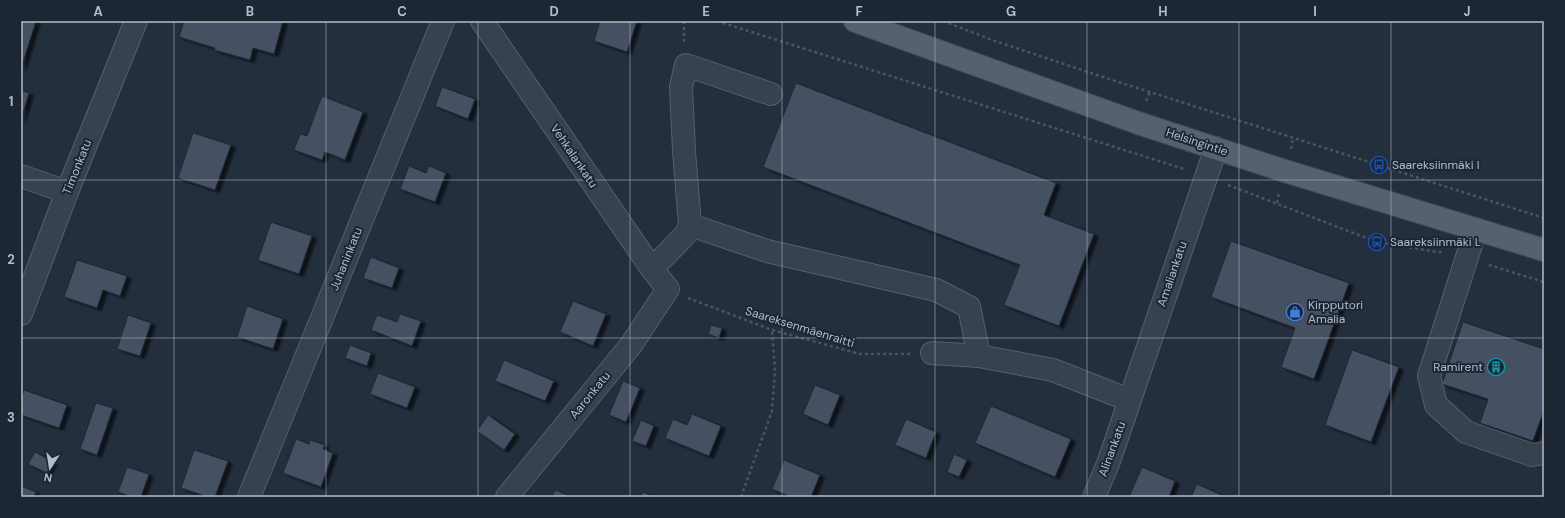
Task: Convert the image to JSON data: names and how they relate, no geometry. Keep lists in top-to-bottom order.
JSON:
{
  "streets": {
    "main road": ["Helsingintie"],
    "street": [
      "Vehkalankatu",
      "Timonkatu",
      "Juhaninkatu",
      "Amaliankatu",
      "Aaronkatu",
      "Alinankatu"
    ],
    "path": ["Saareksenmäenraitti"]
  },
  "crossings": [
    ["Helsingintie", "Amaliankatu"],
    ["Vehkalankatu", "Saareksenmäenraitti"],
    ["Vehkalankatu", "Aaronkatu"],
    ["Amaliankatu", "Alinankatu"],
    ["Saareksenmäenraitti", "Aaronkatu"]
  ],
  "places": {
    "bus stop": ["Saareksiinmäki I", "Saareksiinmäki L"],
    "shop": ["Kirpputori Amalia"],
    "building": ["Ramirent"]
  },
  "north": "bottom",
  "grid": {
    "columns": [
      "A",
      "B",
      "C",
      "D",
      "E",
      "F",
      "G",
      "H",
      "I",
      "J"
    ],
    "rows": ["1", "2", "3"]
  }
}
